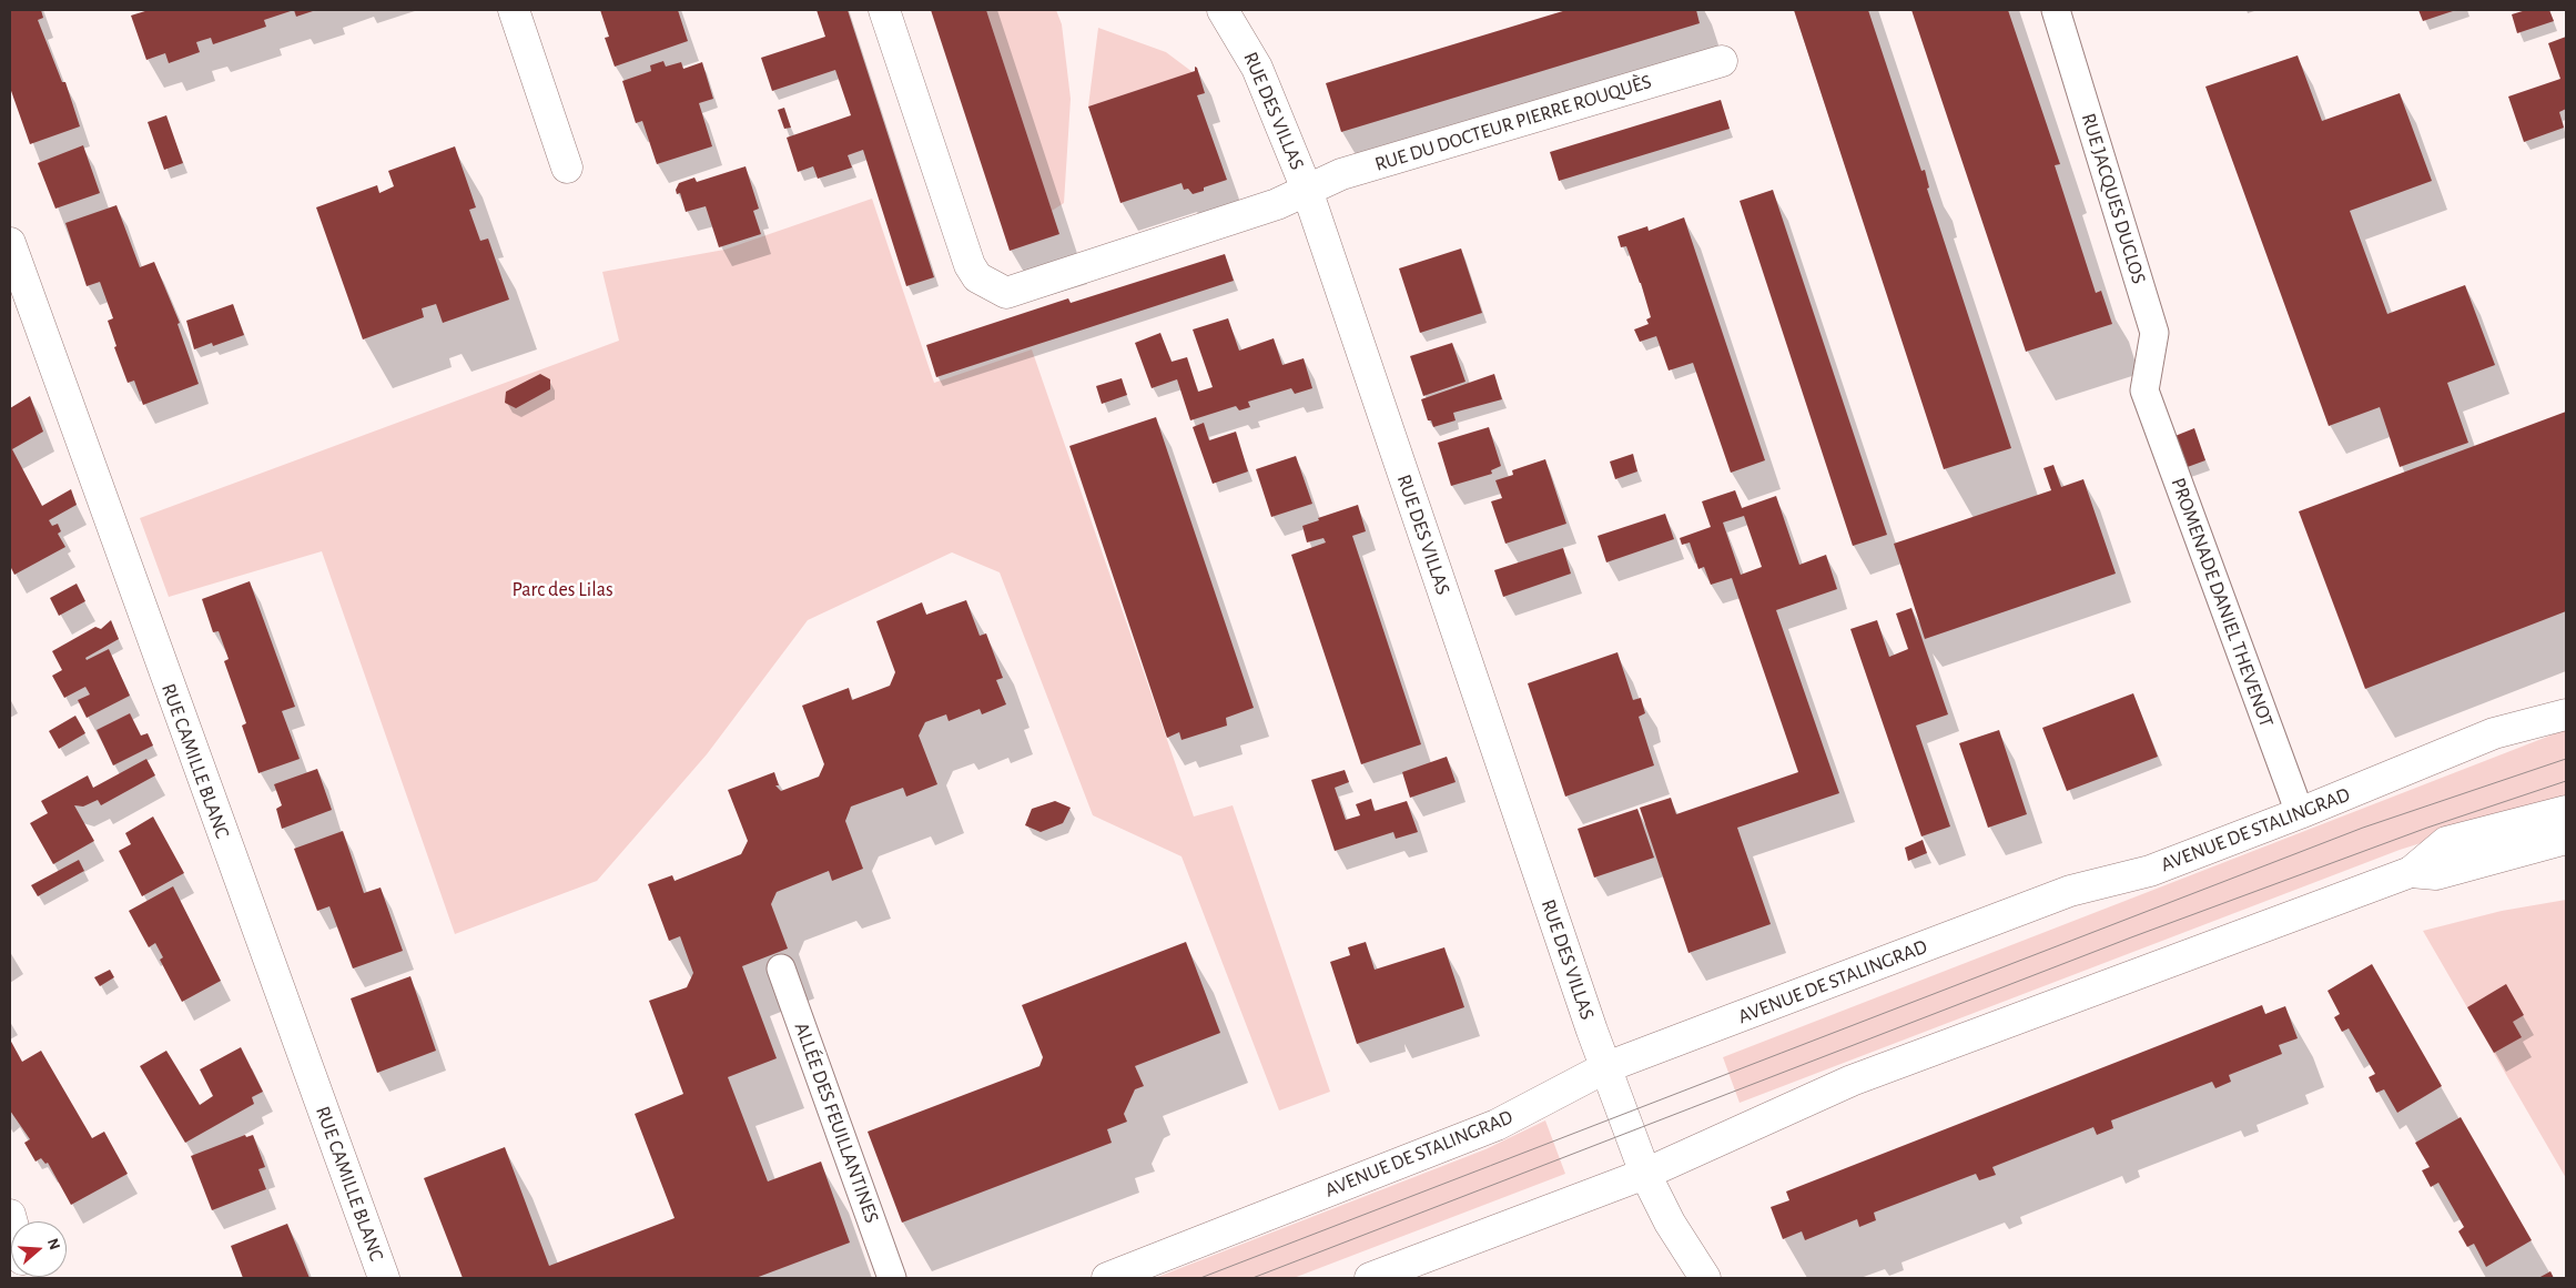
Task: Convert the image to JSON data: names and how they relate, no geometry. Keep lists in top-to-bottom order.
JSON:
{
  "streets": {
    "street": [
      "RUE DES VILLAS",
      "RUE DU DOCTEUR PIERRE ROUQUÈS",
      "RUE JACQUES DUCLOS",
      "PROMENADE DANIEL THEVENOT",
      "RUE CAMILLE BLANC",
      "AVENUE DE STALINGRAD",
      "ALLÉE DES FEUILLANTINES"
    ]
  },
  "crossings": [
    ["RUE DES VILLAS", "RUE DU DOCTEUR PIERRE ROUQUÈS"],
    ["RUE DES VILLAS", "AVENUE DE STALINGRAD"],
    ["RUE JACQUES DUCLOS", "PROMENADE DANIEL THEVENOT"],
    ["PROMENADE DANIEL THEVENOT", "AVENUE DE STALINGRAD"]
  ],
  "parks": ["Parc des Lilas"],
  "north": "right"
}
